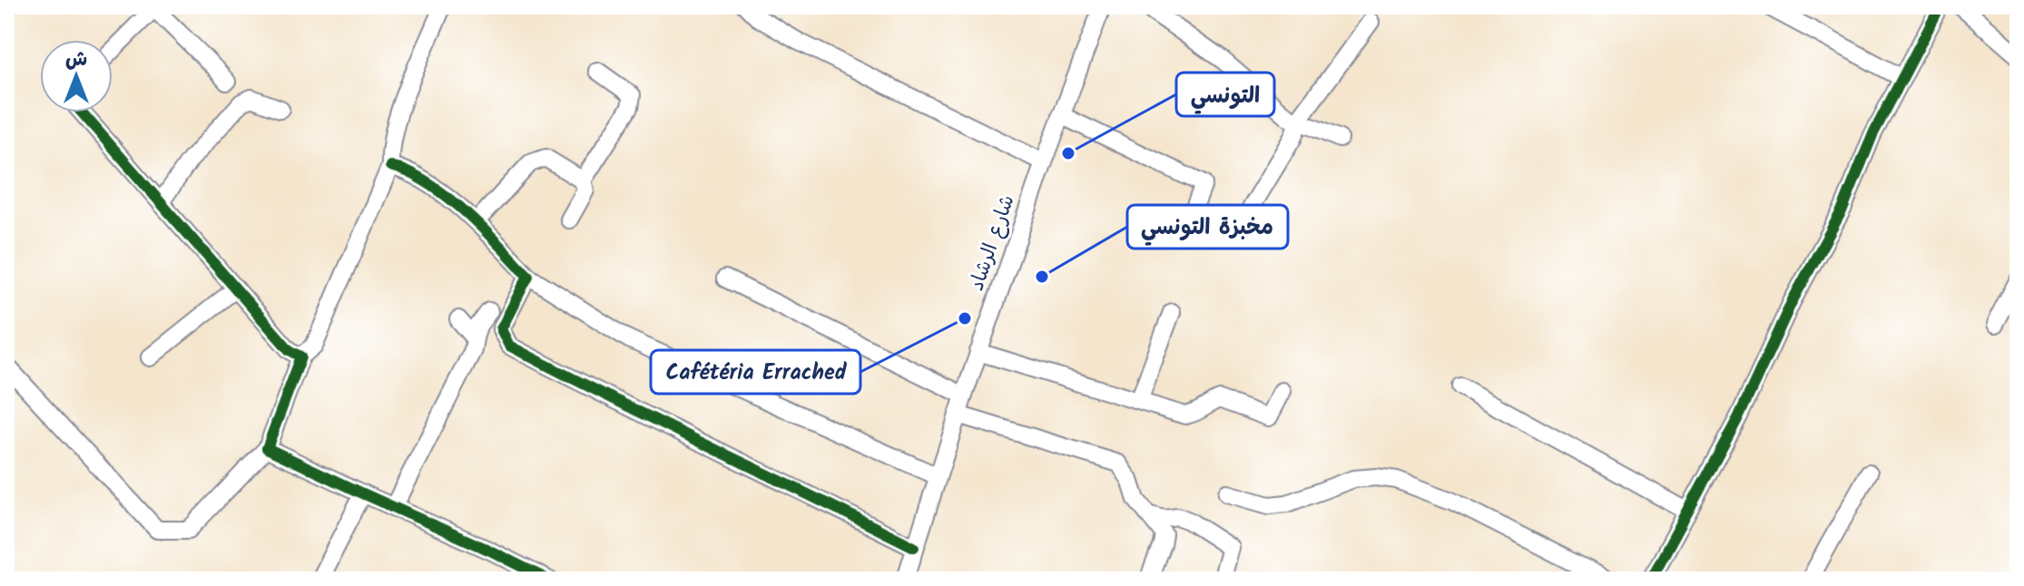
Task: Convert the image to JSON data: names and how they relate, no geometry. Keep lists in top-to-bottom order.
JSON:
{
  "streets": {
    "street": ["شارع الرشاد"]
  },
  "places": ["التونسي", "مخبزة التونسي", "Cafétéria Errached"],
  "north": "top"
}
